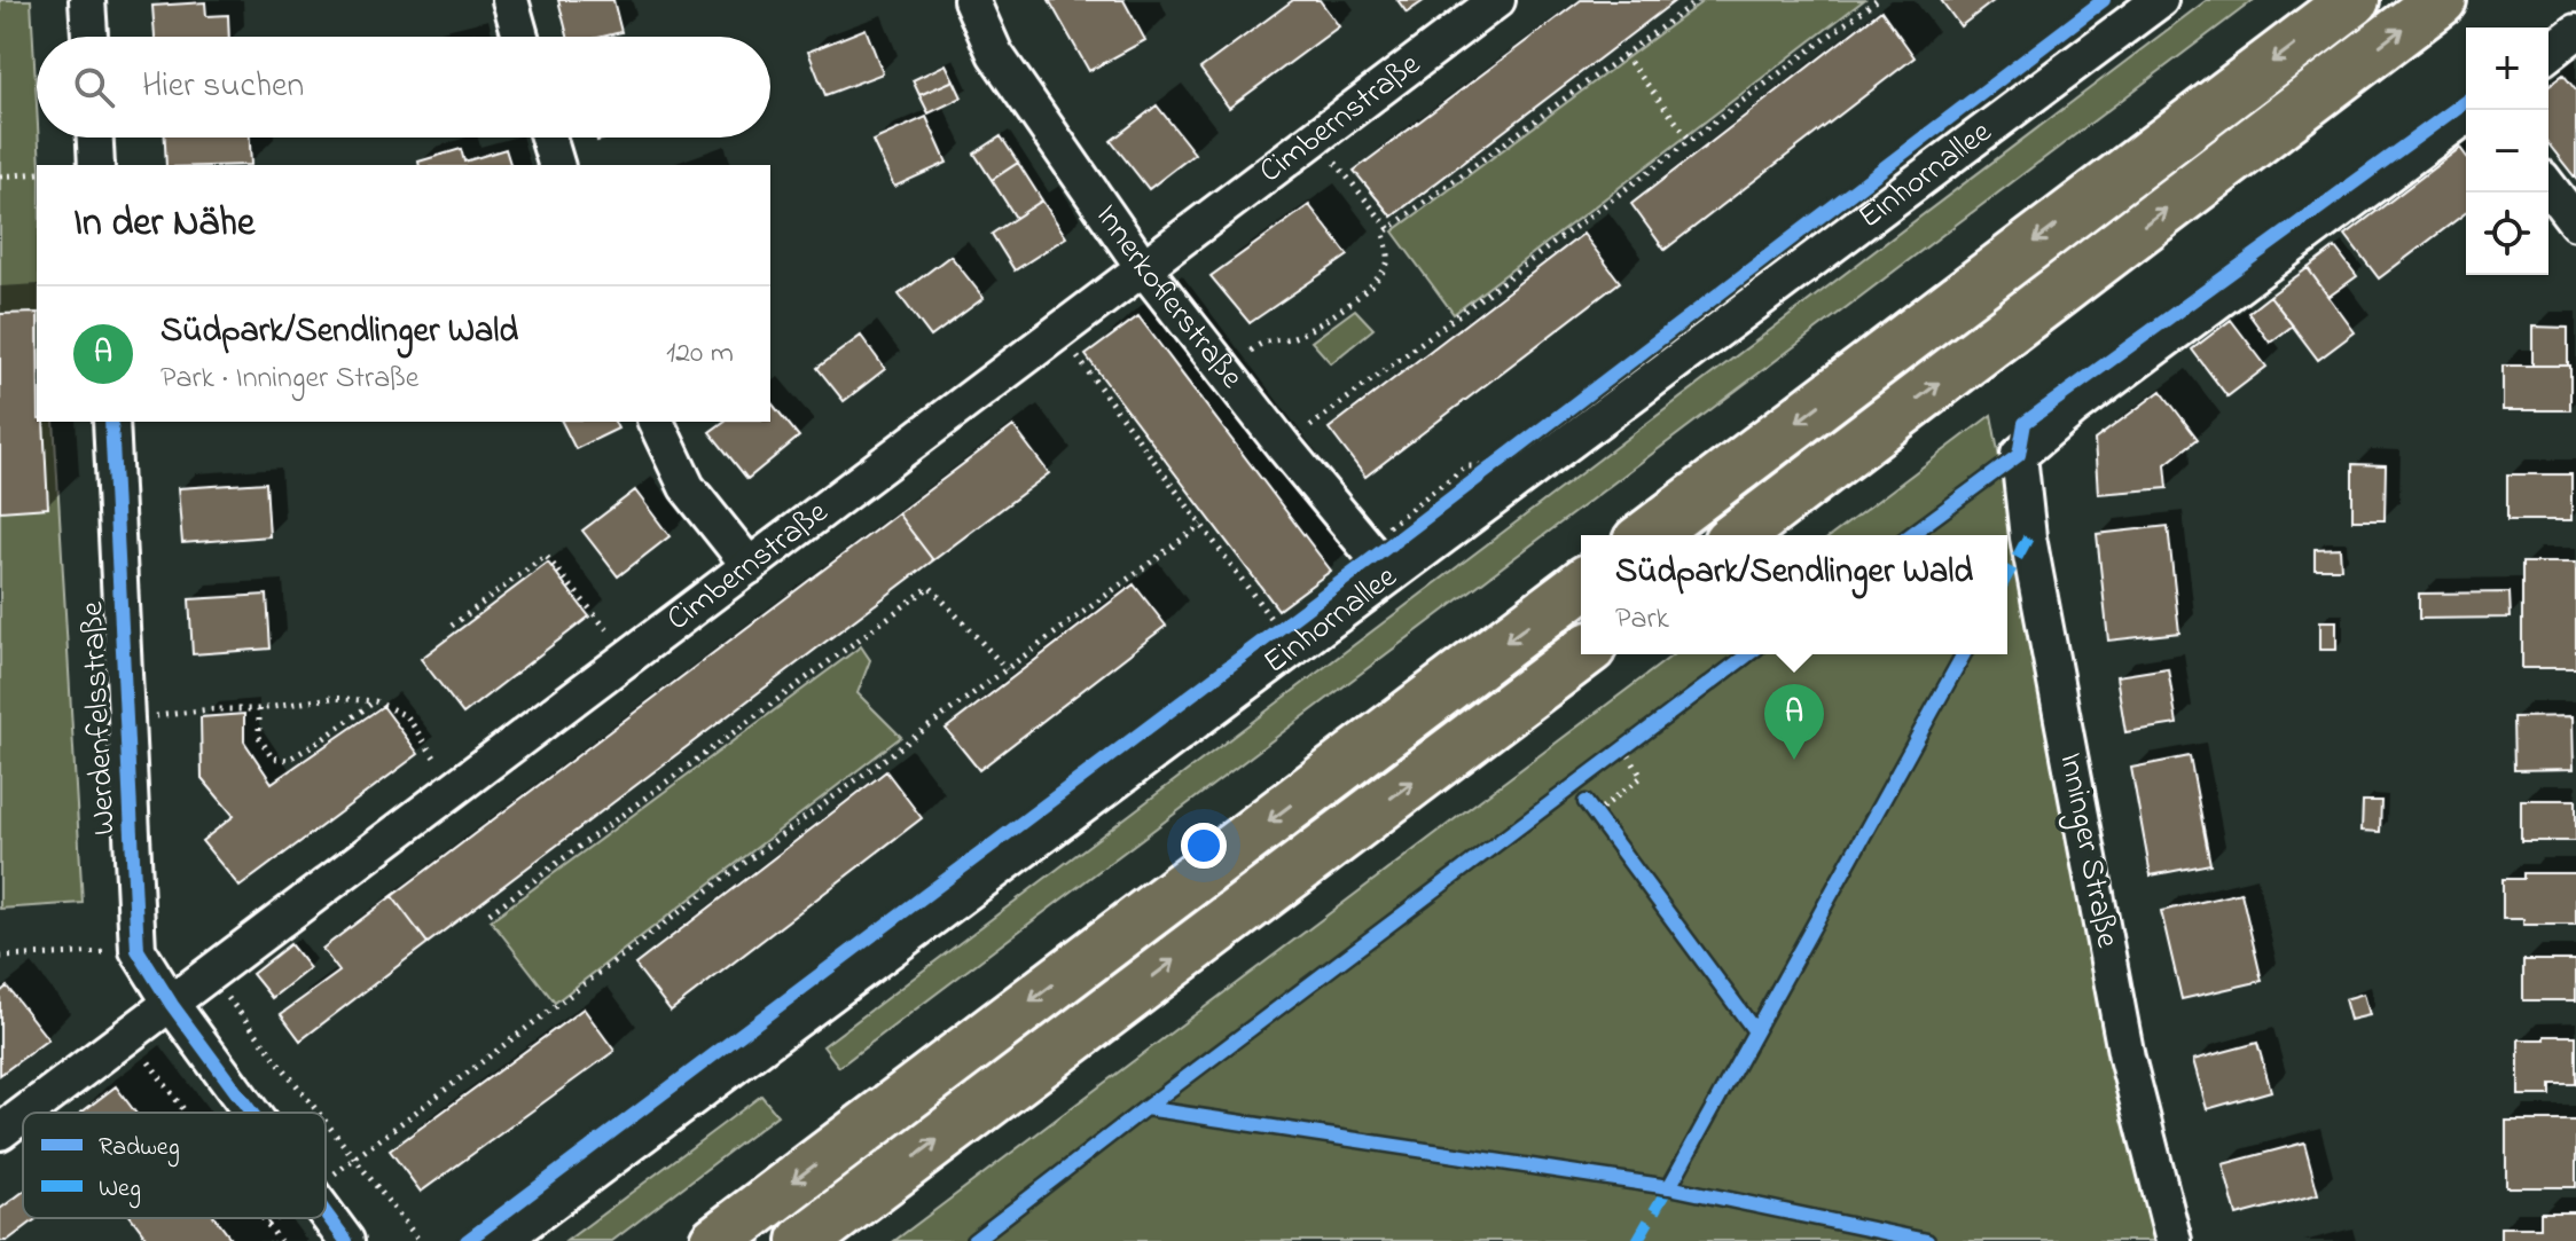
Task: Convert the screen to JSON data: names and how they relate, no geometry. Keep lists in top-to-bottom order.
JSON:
{
  "streets": {
    "street": [
      "Cimbernstraße",
      "Einhornallee",
      "Innerkoflerstraße",
      "Werdenfelsstraße",
      "Inninger Straße"
    ]
  },
  "crossings": [
    ["Cimbernstraße", "Innerkoflerstraße"],
    ["Cimbernstraße", "Werdenfelsstraße"],
    ["Einhornallee", "Innerkoflerstraße"]
  ],
  "legend": ["Radweg", "Weg"],
  "page": {
    "map_buttons": ["+", "−"],
    "search": "Hier suchen",
    "heading": "In der Nähe",
    "list": [
      {
        "mark": "A",
        "name": "Südpark/Sendlinger Wald",
        "note": "Park · Inninger Straße",
        "value": "120 m"
      }
    ],
    "popup": ["Südpark/Sendlinger Wald", "Park"],
    "pins": "A"
  }
}
